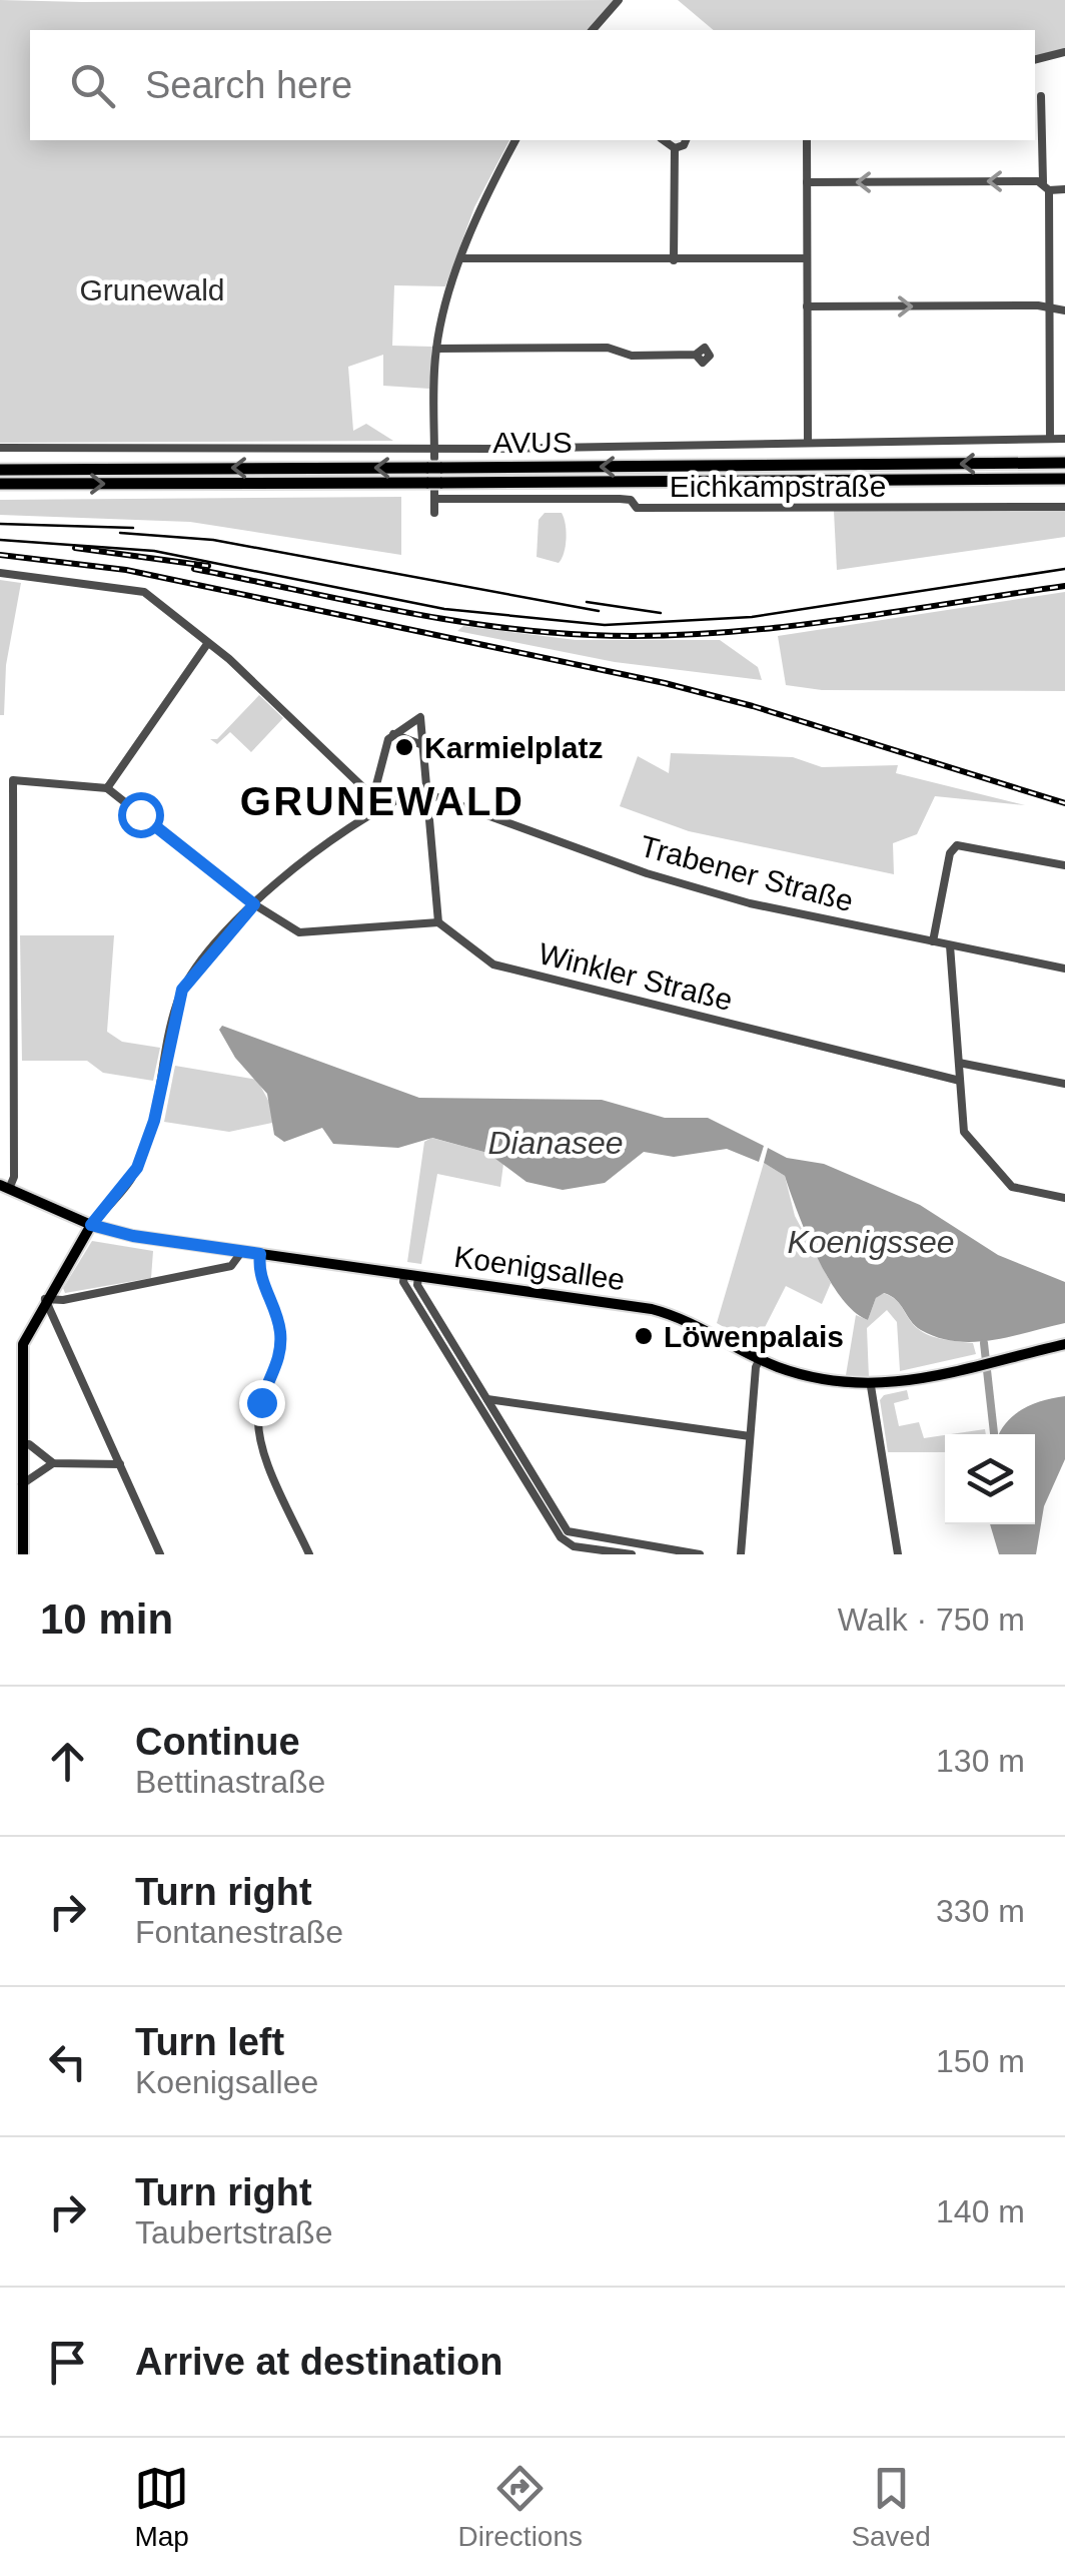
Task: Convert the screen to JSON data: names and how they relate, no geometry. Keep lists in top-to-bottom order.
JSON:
{
  "streets": {
    "highway": ["AVUS"],
    "main road": ["Koenigsallee"],
    "street": ["Eichkampstraße", "Trabener Straße", "Winkler Straße"]
  },
  "crossings": [
    ["AVUS", "Eichkampstraße"]
  ],
  "districts": ["GRUNEWALD"],
  "water": ["Dianasee", "Koenigssee"],
  "parks": ["Grunewald"],
  "places": ["Karmielplatz", "Löwenpalais"],
  "page": {
    "search": "Search here",
    "heading": ["10 min", "Walk · 750 m"],
    "list": [
      ["Continue", "Bettinastraße", "130 m"],
      ["Turn right", "Fontanestraße", "330 m"],
      ["Turn left", "Koenigsallee", "150 m"],
      ["Turn right", "Taubertstraße", "140 m"],
      "Arrive at destination"
    ],
    "nav": ["Map", "Directions", "Saved"]
  }
}
